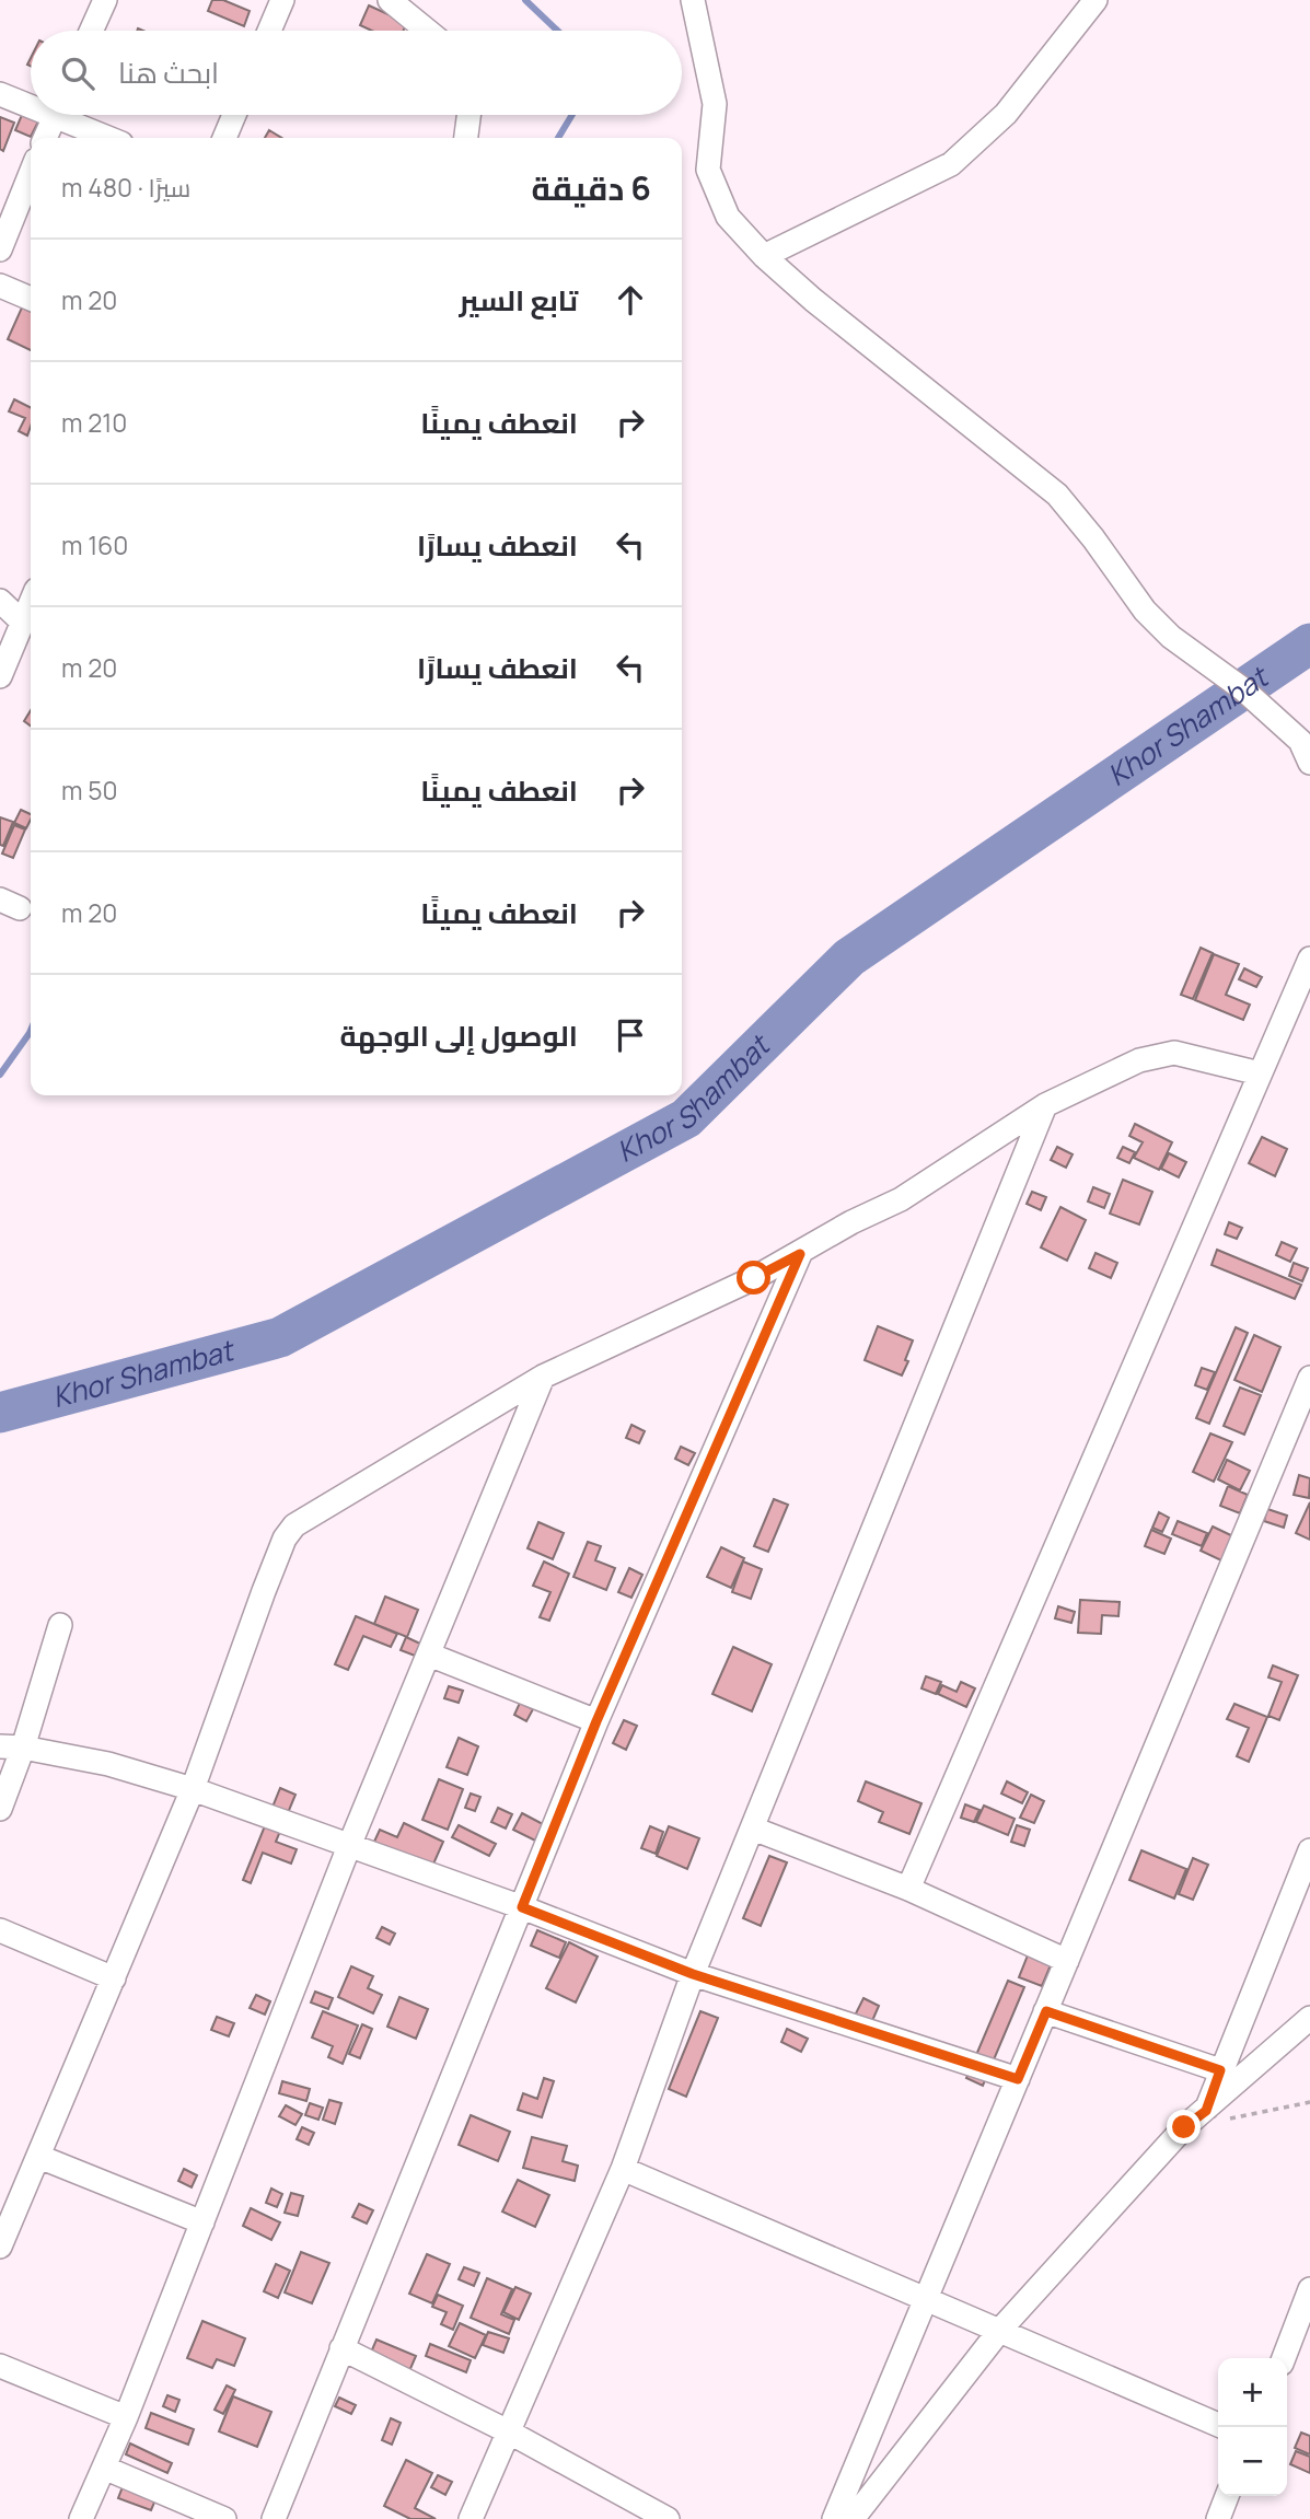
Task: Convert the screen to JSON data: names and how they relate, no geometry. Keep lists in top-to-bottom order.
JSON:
{
  "water": ["Khor Shambat"],
  "page": {
    "search": "ابحث هنا",
    "heading": ["6 دقيقة", "سيرًا · 480 m"],
    "list": [
      ["تابع السير", "20 m"],
      ["انعطف يمينًا", "210 m"],
      ["انعطف يسارًا", "160 m"],
      ["انعطف يسارًا", "20 m"],
      ["انعطف يمينًا", "50 m"],
      ["انعطف يمينًا", "20 m"],
      "الوصول إلى الوجهة"
    ],
    "map_buttons": ["+", "−"]
  }
}
